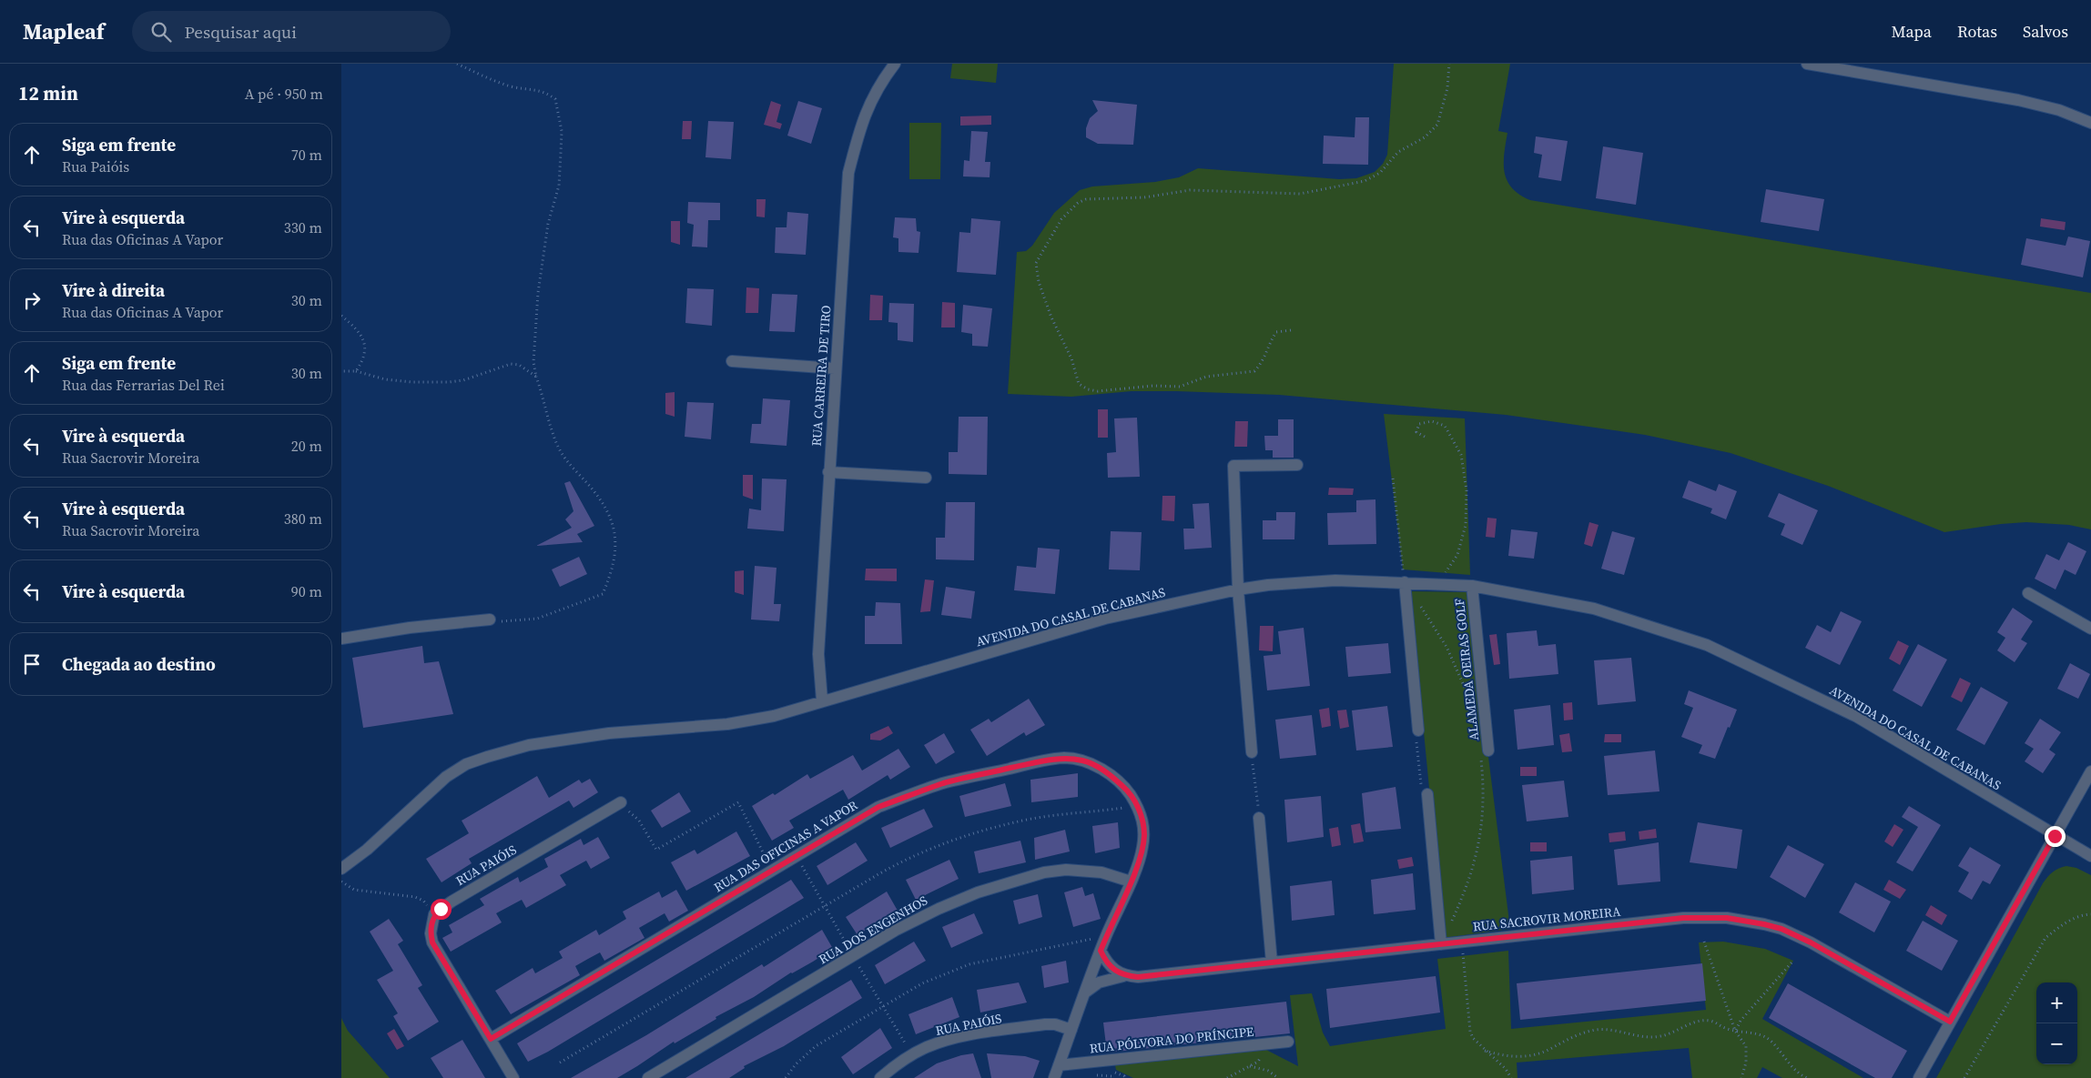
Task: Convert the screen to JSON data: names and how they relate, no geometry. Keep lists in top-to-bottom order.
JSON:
{
  "streets": {
    "street": [
      "RUA CARREIRA DE TIRO",
      "AVENIDA DO CASAL DE CABANAS",
      "ALAMEDA OEIRAS GOLF",
      "RUA DAS OFICINAS A VAPOR",
      "RUA PAIÓIS",
      "RUA SACROVIR MOREIRA",
      "RUA DOS ENGENHOS",
      "RUA PÓLVORA DO PRÍNCIPE"
    ]
  },
  "crossings": [
    ["RUA CARREIRA DE TIRO", "AVENIDA DO CASAL DE CABANAS"],
    ["AVENIDA DO CASAL DE CABANAS", "ALAMEDA OEIRAS GOLF"],
    ["ALAMEDA OEIRAS GOLF", "RUA SACROVIR MOREIRA"],
    ["RUA DAS OFICINAS A VAPOR", "RUA PAIÓIS"],
    ["RUA DAS OFICINAS A VAPOR", "RUA SACROVIR MOREIRA"],
    ["RUA DAS OFICINAS A VAPOR", "RUA DOS ENGENHOS"],
    ["RUA DAS OFICINAS A VAPOR", "RUA PÓLVORA DO PRÍNCIPE"]
  ],
  "page": {
    "header": "Mapleaf",
    "search": "Pesquisar aqui",
    "nav": ["Mapa", "Rotas", "Salvos"],
    "heading": ["12 min", "A pé · 950 m"],
    "list": [
      ["Siga em frente", "Rua Paióis", "70 m"],
      ["Vire à esquerda", "Rua das Oficinas A Vapor", "330 m"],
      ["Vire à direita", "Rua das Oficinas A Vapor", "30 m"],
      ["Siga em frente", "Rua das Ferrarias Del Rei", "30 m"],
      ["Vire à esquerda", "Rua Sacrovir Moreira", "20 m"],
      ["Vire à esquerda", "Rua Sacrovir Moreira", "380 m"],
      ["Vire à esquerda", "90 m"],
      "Chegada ao destino"
    ],
    "map_buttons": ["+", "−"]
  }
}
